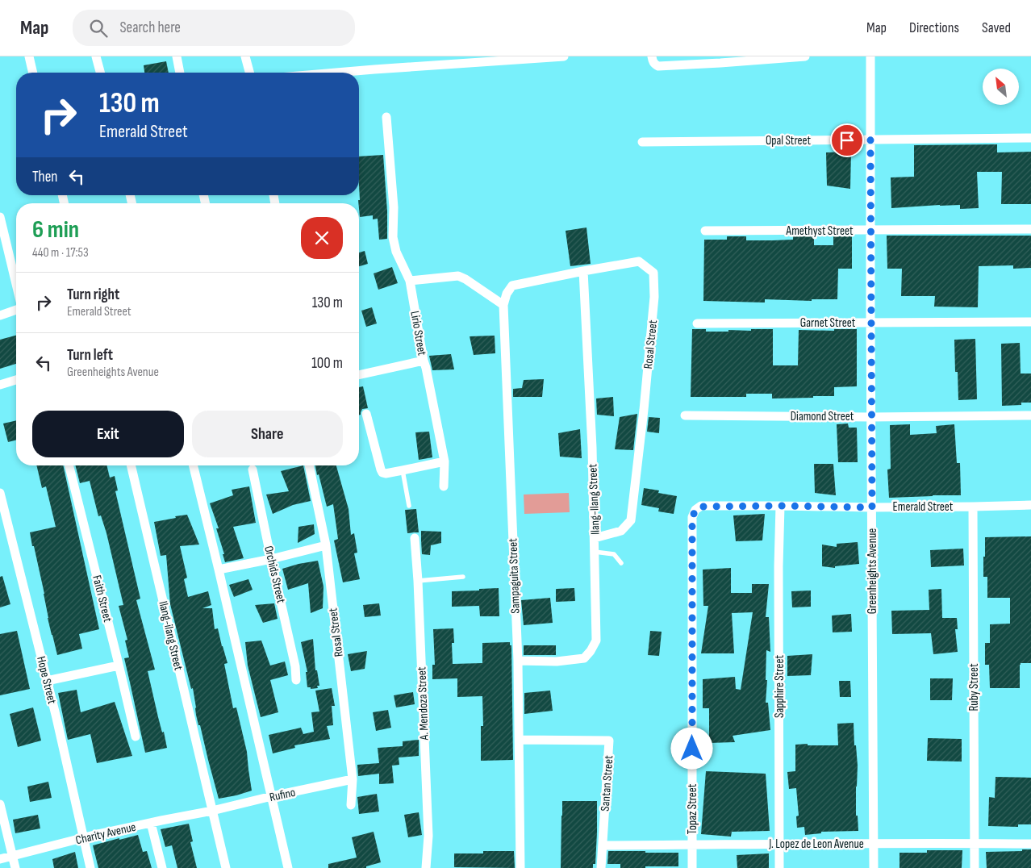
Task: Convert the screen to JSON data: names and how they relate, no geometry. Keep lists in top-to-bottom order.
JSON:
{
  "streets": {
    "street": [
      "Opal Street",
      "Amethyst Street",
      "Garnet Street",
      "Lirio Street",
      "Rosal Street",
      "Diamond Street",
      "Ilang-Ilang Street",
      "Emerald Street",
      "Greenheights Avenue",
      "Orchids Street",
      "Sampaguita Street",
      "Faith Street",
      "Ilang-ilang Street",
      "Hope Street",
      "Sapphire Street",
      "Ruby Street",
      "A. Mendoza Street",
      "Santan Street",
      "Rufino",
      "Topaz Street",
      "Charity Avenue",
      "J. Lopez de Leon Avenue"
    ]
  },
  "crossings": [
    ["Opal Street", "Greenheights Avenue"],
    ["Amethyst Street", "Greenheights Avenue"],
    ["Garnet Street", "Greenheights Avenue"],
    ["Rosal Street", "Ilang-Ilang Street"],
    ["Rosal Street", "Sampaguita Street"],
    ["Rosal Street", "Rufino"],
    ["Diamond Street", "Greenheights Avenue"],
    ["Ilang-Ilang Street", "Sampaguita Street"],
    ["Emerald Street", "Greenheights Avenue"],
    ["Emerald Street", "Sapphire Street"],
    ["Emerald Street", "Ruby Street"],
    ["Emerald Street", "Topaz Street"],
    ["Greenheights Avenue", "J. Lopez de Leon Avenue"],
    ["Sampaguita Street", "Santan Street"],
    ["Ilang-ilang Street", "Rufino"],
    ["Ilang-ilang Street", "Charity Avenue"],
    ["Hope Street", "Charity Avenue"],
    ["Sapphire Street", "J. Lopez de Leon Avenue"],
    ["Ruby Street", "J. Lopez de Leon Avenue"],
    ["Santan Street", "J. Lopez de Leon Avenue"],
    ["Rufino", "Charity Avenue"],
    ["Topaz Street", "J. Lopez de Leon Avenue"]
  ],
  "north": "top left",
  "page": {
    "header": "Map",
    "search": "Search here",
    "nav": ["Map", "Directions", "Saved"],
    "turn": ["130 m", "Emerald Street"],
    "then": "Then",
    "heading": ["6 min", "440 m · 17:53"],
    "list": [
      {
        "name": "Turn right",
        "note": "Emerald Street",
        "value": "130 m"
      },
      {
        "name": "Turn left",
        "note": "Greenheights Avenue",
        "value": "100 m"
      }
    ],
    "buttons": ["Exit", "Share"]
  }
}
